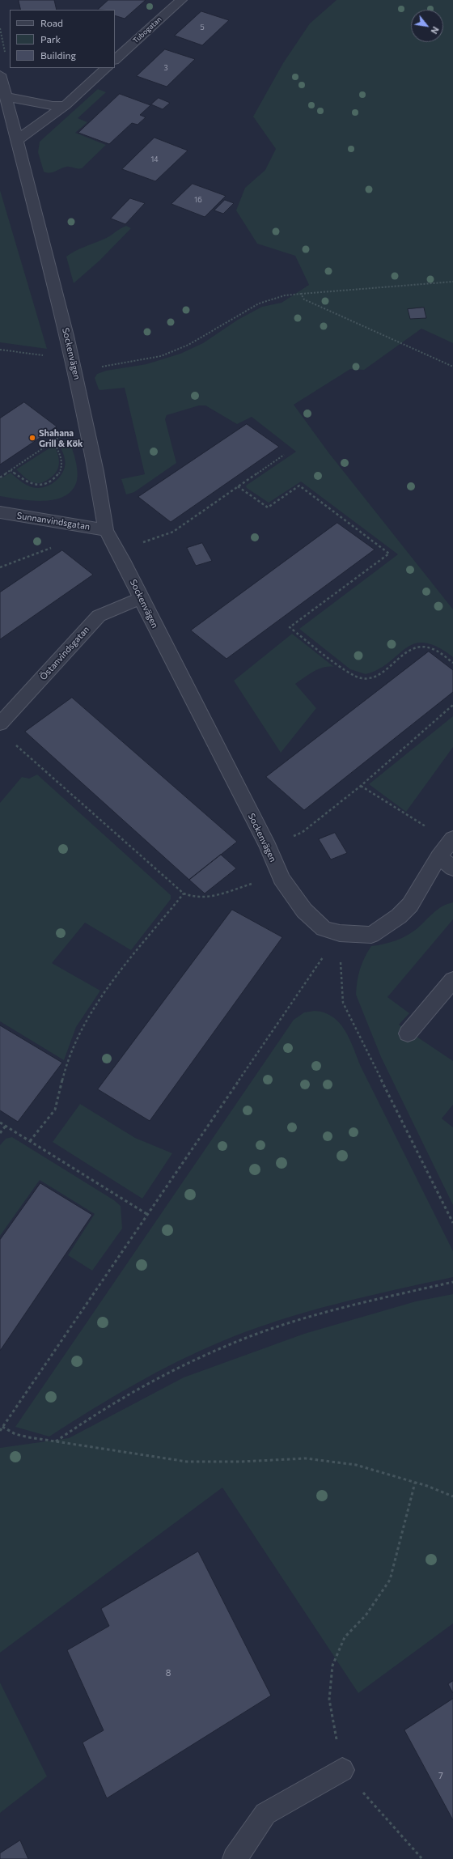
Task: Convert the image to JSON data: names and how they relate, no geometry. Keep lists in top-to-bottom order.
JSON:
{
  "streets": {
    "street": [
      "Tubogatan",
      "Sockenvägen",
      "Sunnanvindsgatan",
      "Östanvindsgatan"
    ]
  },
  "crossings": [
    ["Sockenvägen", "Sunnanvindsgatan"],
    ["Sockenvägen", "Östanvindsgatan"]
  ],
  "places": ["Shahana Grill & Kök"],
  "house_numbers": [
    "5",
    "3",
    "14",
    "16",
    "8",
    "7"
  ],
  "legend": ["Road", "Park", "Building"],
  "north": "bottom right"
}
